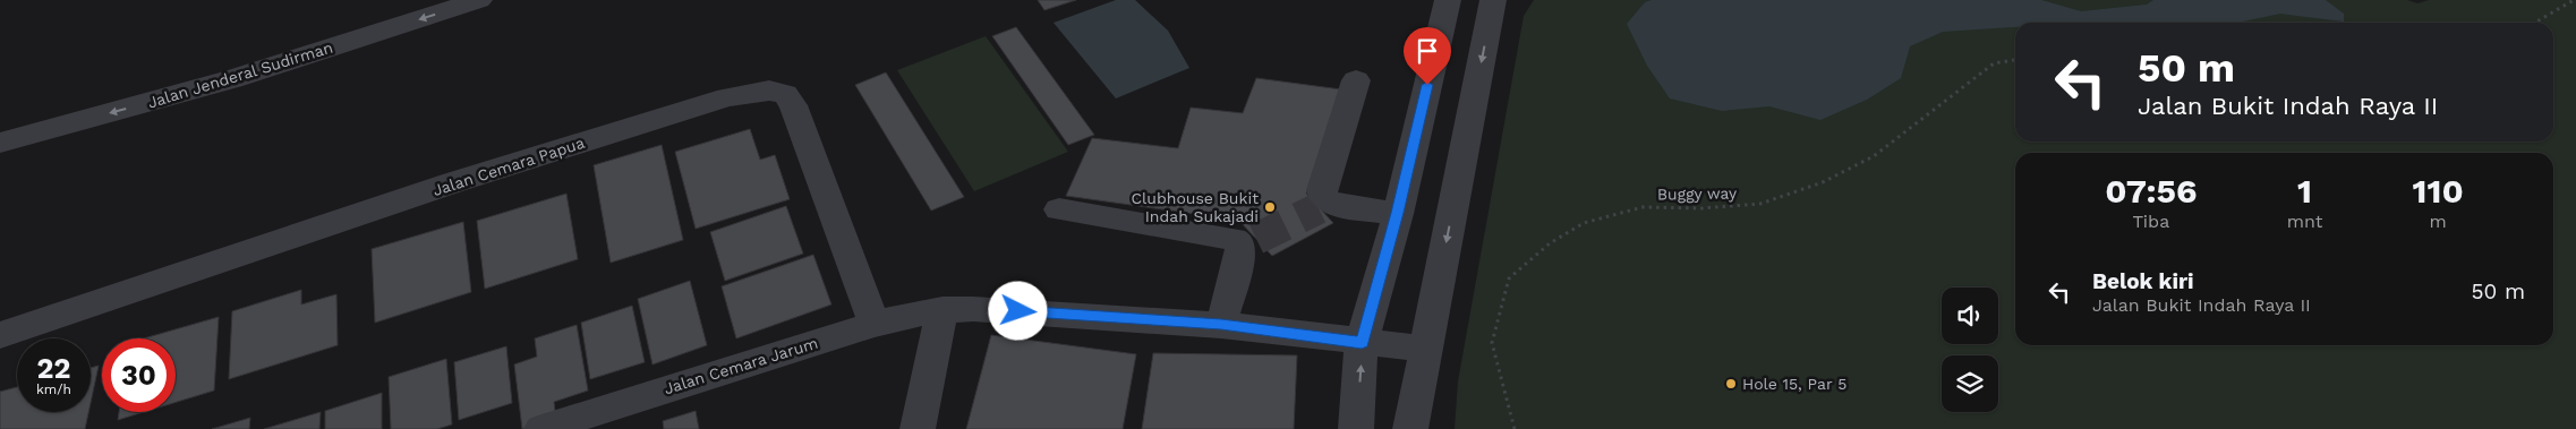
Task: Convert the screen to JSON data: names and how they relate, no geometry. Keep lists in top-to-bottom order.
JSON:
{
  "streets": {
    "street": ["Jalan Jenderal Sudirman", "Jalan Cemara Papua", "Jalan Cemara Jarum"],
    "path": ["Buggy way"]
  },
  "crossings": [
    ["Jalan Cemara Papua", "Jalan Cemara Jarum"]
  ],
  "one_way": ["Jalan Jenderal Sudirman"],
  "places": ["Clubhouse Bukit Indah Sukajadi", "Hole 15, Par 5"],
  "page": {
    "turn": ["50 m", "Jalan Bukit Indah Raya II"],
    "eta": [
      "07:56",
      "Tiba",
      "1",
      "mnt",
      "110",
      "m"
    ],
    "list": [
      {
        "name": "Belok kiri",
        "note": "Jalan Bukit Indah Raya II",
        "value": "50 m"
      }
    ],
    "speed": "22 km/h",
    "limit": "30"
  }
}
